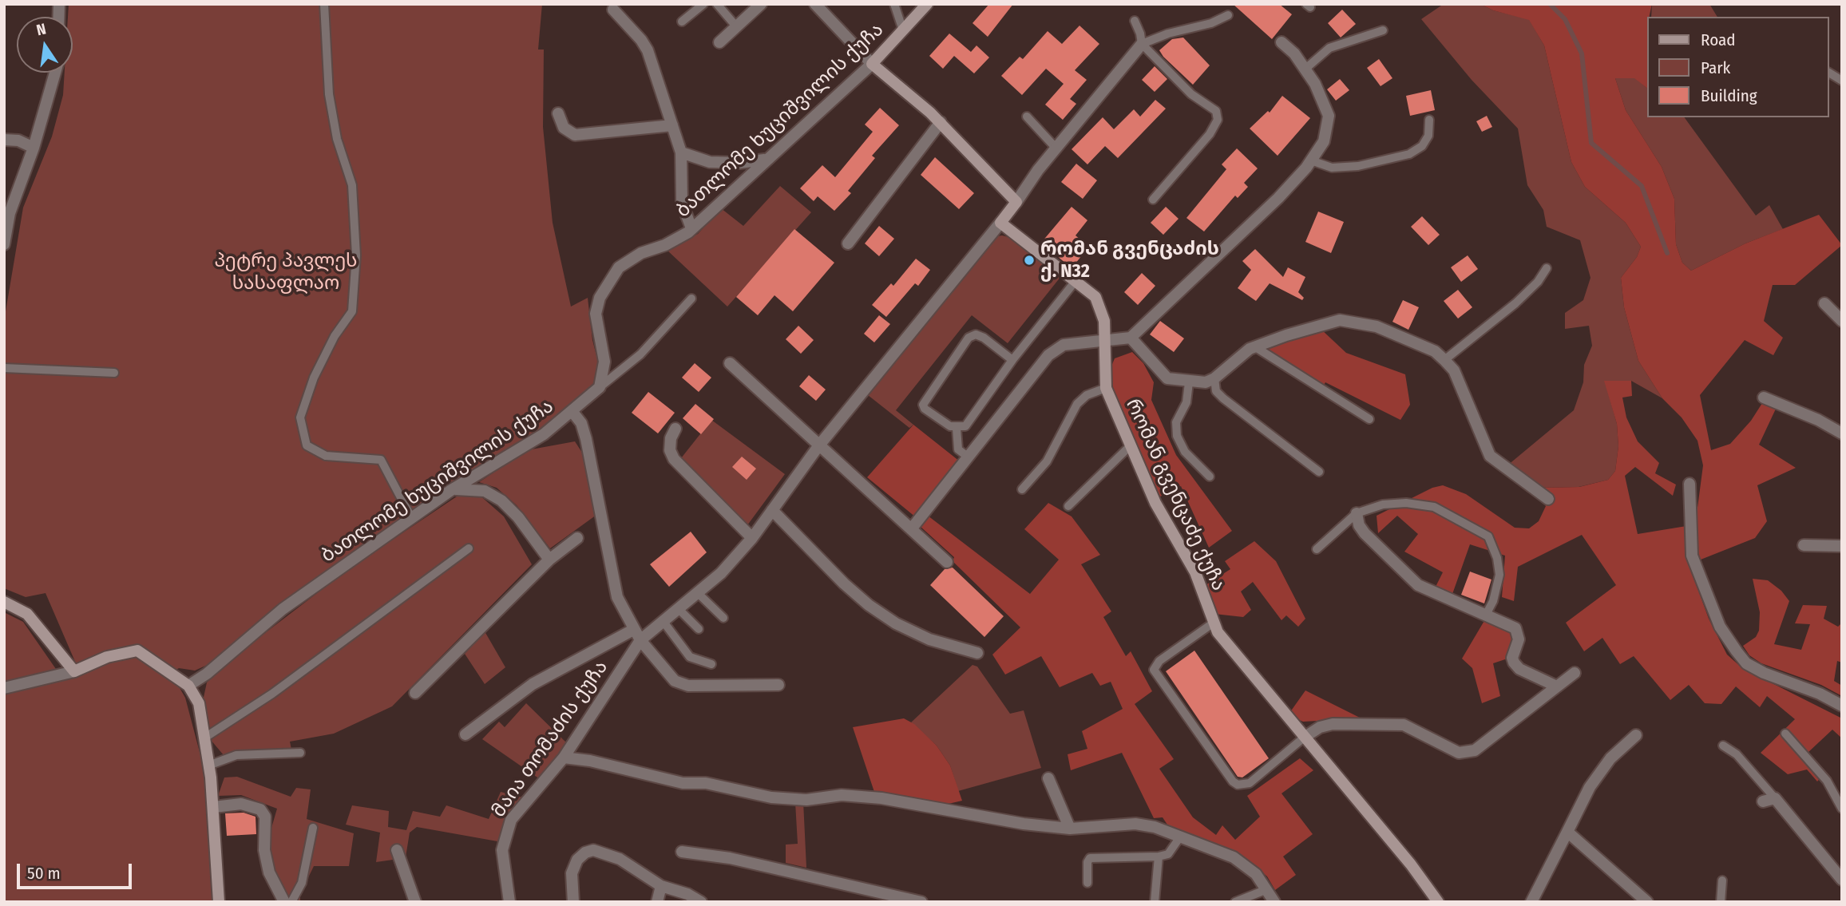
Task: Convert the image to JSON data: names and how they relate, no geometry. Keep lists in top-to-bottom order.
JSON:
{
  "streets": {
    "street": ["ბათლომე ხუციშვილის ქუჩა", "რომან გვენცაძე ქუჩა", "მაია თომაძის ქუჩა"]
  },
  "parks": ["პეტრე პავლეს სასაფლაო"],
  "places": ["რომან გვენცაძის ქ. N32"],
  "legend": ["Road", "Park", "Building"],
  "scale_bar": "50 m",
  "north": "top"
}
